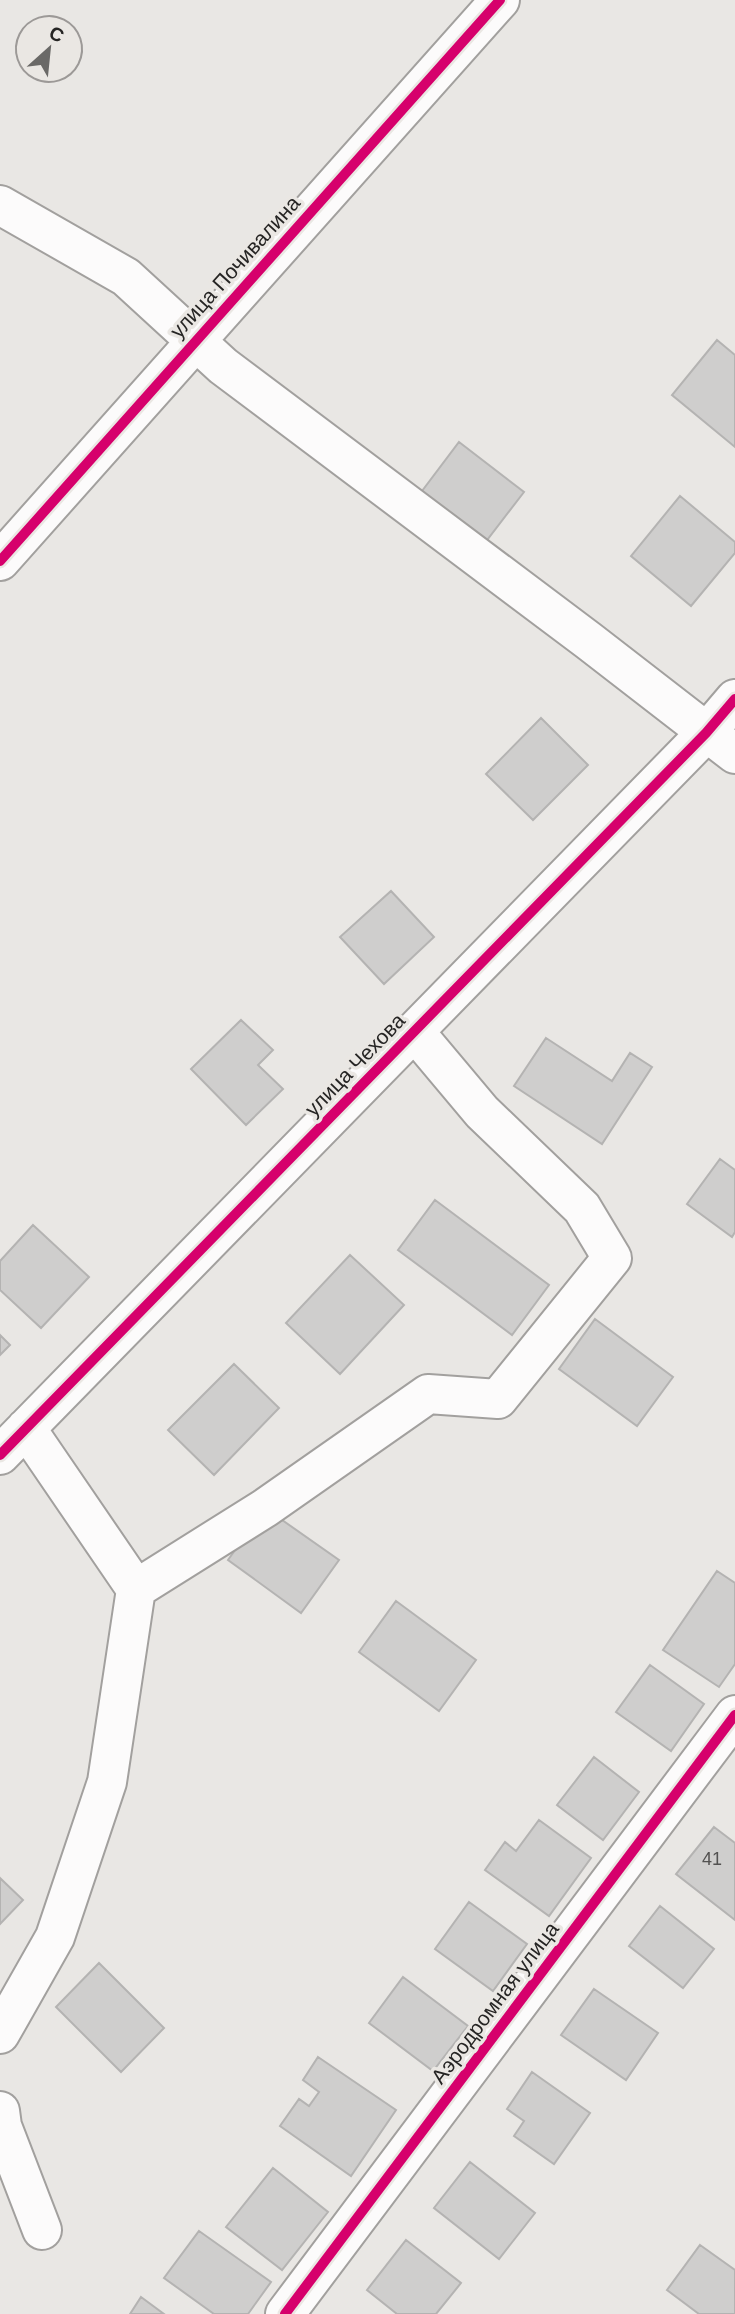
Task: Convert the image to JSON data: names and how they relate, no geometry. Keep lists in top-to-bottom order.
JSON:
{
  "streets": {
    "street": ["улица Почивалина", "улица Чехова", "Аэродромная улица"]
  },
  "house_numbers": ["41"],
  "north": "top right"
}
